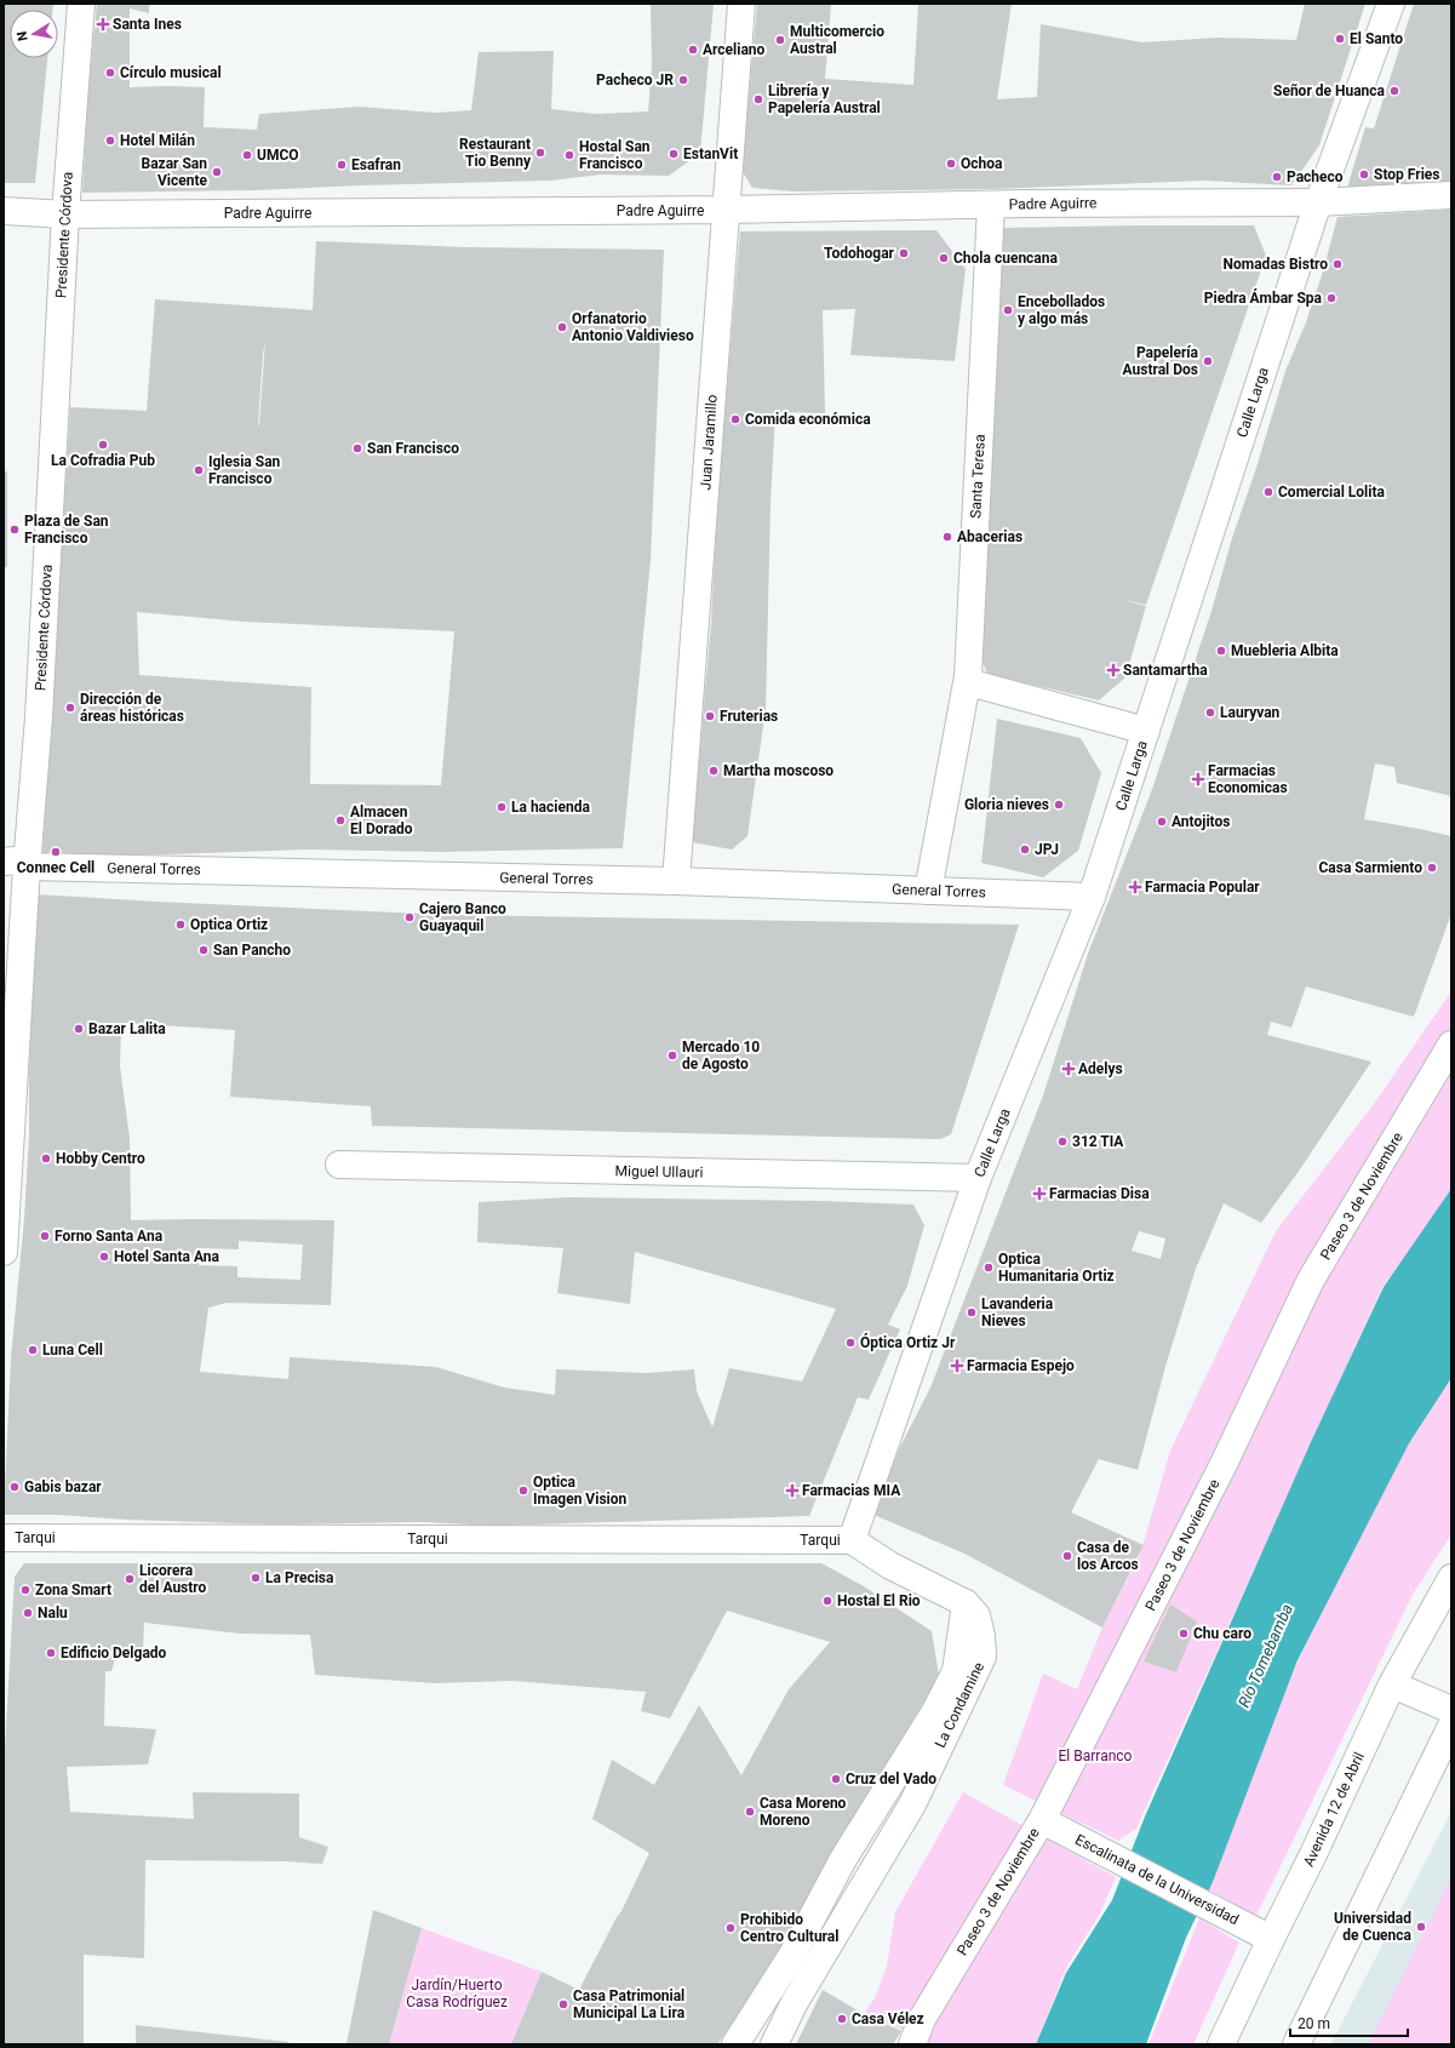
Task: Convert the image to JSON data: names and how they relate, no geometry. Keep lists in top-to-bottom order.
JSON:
{
  "streets": {
    "street": [
      "Padre Aguirre",
      "Presidente Córdova",
      "Calle Larga",
      "Juan Jaramillo",
      "Santa Teresa",
      "General Torres",
      "Miguel Ullauri",
      "Paseo 3 de Noviembre",
      "Tarqui",
      "La Condamine",
      "Avenida 12 de Abril",
      "Escalinata de la Universidad"
    ]
  },
  "crossings": [
    ["Padre Aguirre", "Presidente Córdova"],
    ["Padre Aguirre", "Calle Larga"],
    ["Padre Aguirre", "Juan Jaramillo"],
    ["Padre Aguirre", "Santa Teresa"],
    ["Presidente Córdova", "General Torres"],
    ["Calle Larga", "General Torres"],
    ["Calle Larga", "Miguel Ullauri"],
    ["Calle Larga", "Tarqui"],
    ["Juan Jaramillo", "General Torres"],
    ["Santa Teresa", "General Torres"],
    ["Paseo 3 de Noviembre", "Escalinata de la Universidad"],
    ["Avenida 12 de Abril", "Escalinata de la Universidad"]
  ],
  "water": ["Río Tomebamba"],
  "parks": ["El Barranco", "Jardín/Huerto Casa Rodríguez"],
  "places": {
    "health": [
      "Santa Ines",
      "Santamartha",
      "Farmacias Economicas",
      "Farmacia Popular",
      "Adelys",
      "Farmacias Disa",
      "Farmacia Espejo",
      "Farmacias MIA"
    ],
    "other": [
      "El Santo",
      "Multicomercio Austral",
      "Arceliano",
      "Círculo musical",
      "Pacheco JR",
      "Señor de Huanca",
      "Librería y Papelería Austral",
      "Hotel Milán",
      "Restaurant Tio Benny",
      "EstanVit",
      "UMCO",
      "Hostal San Francisco",
      "Ochoa",
      "Esafran",
      "Bazar San Vicente",
      "Stop Fries",
      "Pacheco",
      "Todohogar",
      "Chola cuencana",
      "Nomadas Bistro",
      "Piedra Ámbar Spa",
      "Encebollados y algo más",
      "Orfanatorio Antonio Valdivieso",
      "Papelería Austral Dos",
      "Comida económica",
      "La Cofradia Pub",
      "San Francisco",
      "Iglesia San Francisco",
      "Comercial Lolita",
      "Plaza de San Francisco",
      "Abacerias",
      "Muebleria Albita",
      "Dirección de áreas históricas",
      "Lauryvan",
      "Fruterias",
      "Martha moscoso",
      "Gloria nieves",
      "La hacienda",
      "Almacen El Dorado",
      "Antojitos",
      "JPJ",
      "Connec Cell",
      "Casa Sarmiento",
      "Cajero Banco Guayaquil",
      "Optica Ortiz",
      "San Pancho",
      "Bazar Lalita",
      "Mercado 10 de Agosto",
      "312 TIA",
      "Hobby Centro",
      "Forno Santa Ana",
      "Hotel Santa Ana",
      "Optica Humanitaria Ortiz",
      "Lavanderia Nieves",
      "Óptica Ortiz Jr",
      "Luna Cell",
      "Gabis bazar",
      "Optica Imagen Vision",
      "Casa de los Arcos",
      "La Precisa",
      "Licorera del Austro",
      "Zona Smart",
      "Hostal El Rio",
      "Nalu",
      "Chu caro",
      "Edificio Delgado",
      "Cruz del Vado",
      "Casa Moreno Moreno",
      "Universidad de Cuenca",
      "Prohibido Centro Cultural",
      "Casa Patrimonial Municipal La Lira",
      "Casa Vélez"
    ]
  },
  "scale_bar": "20 m",
  "north": "left"
}
